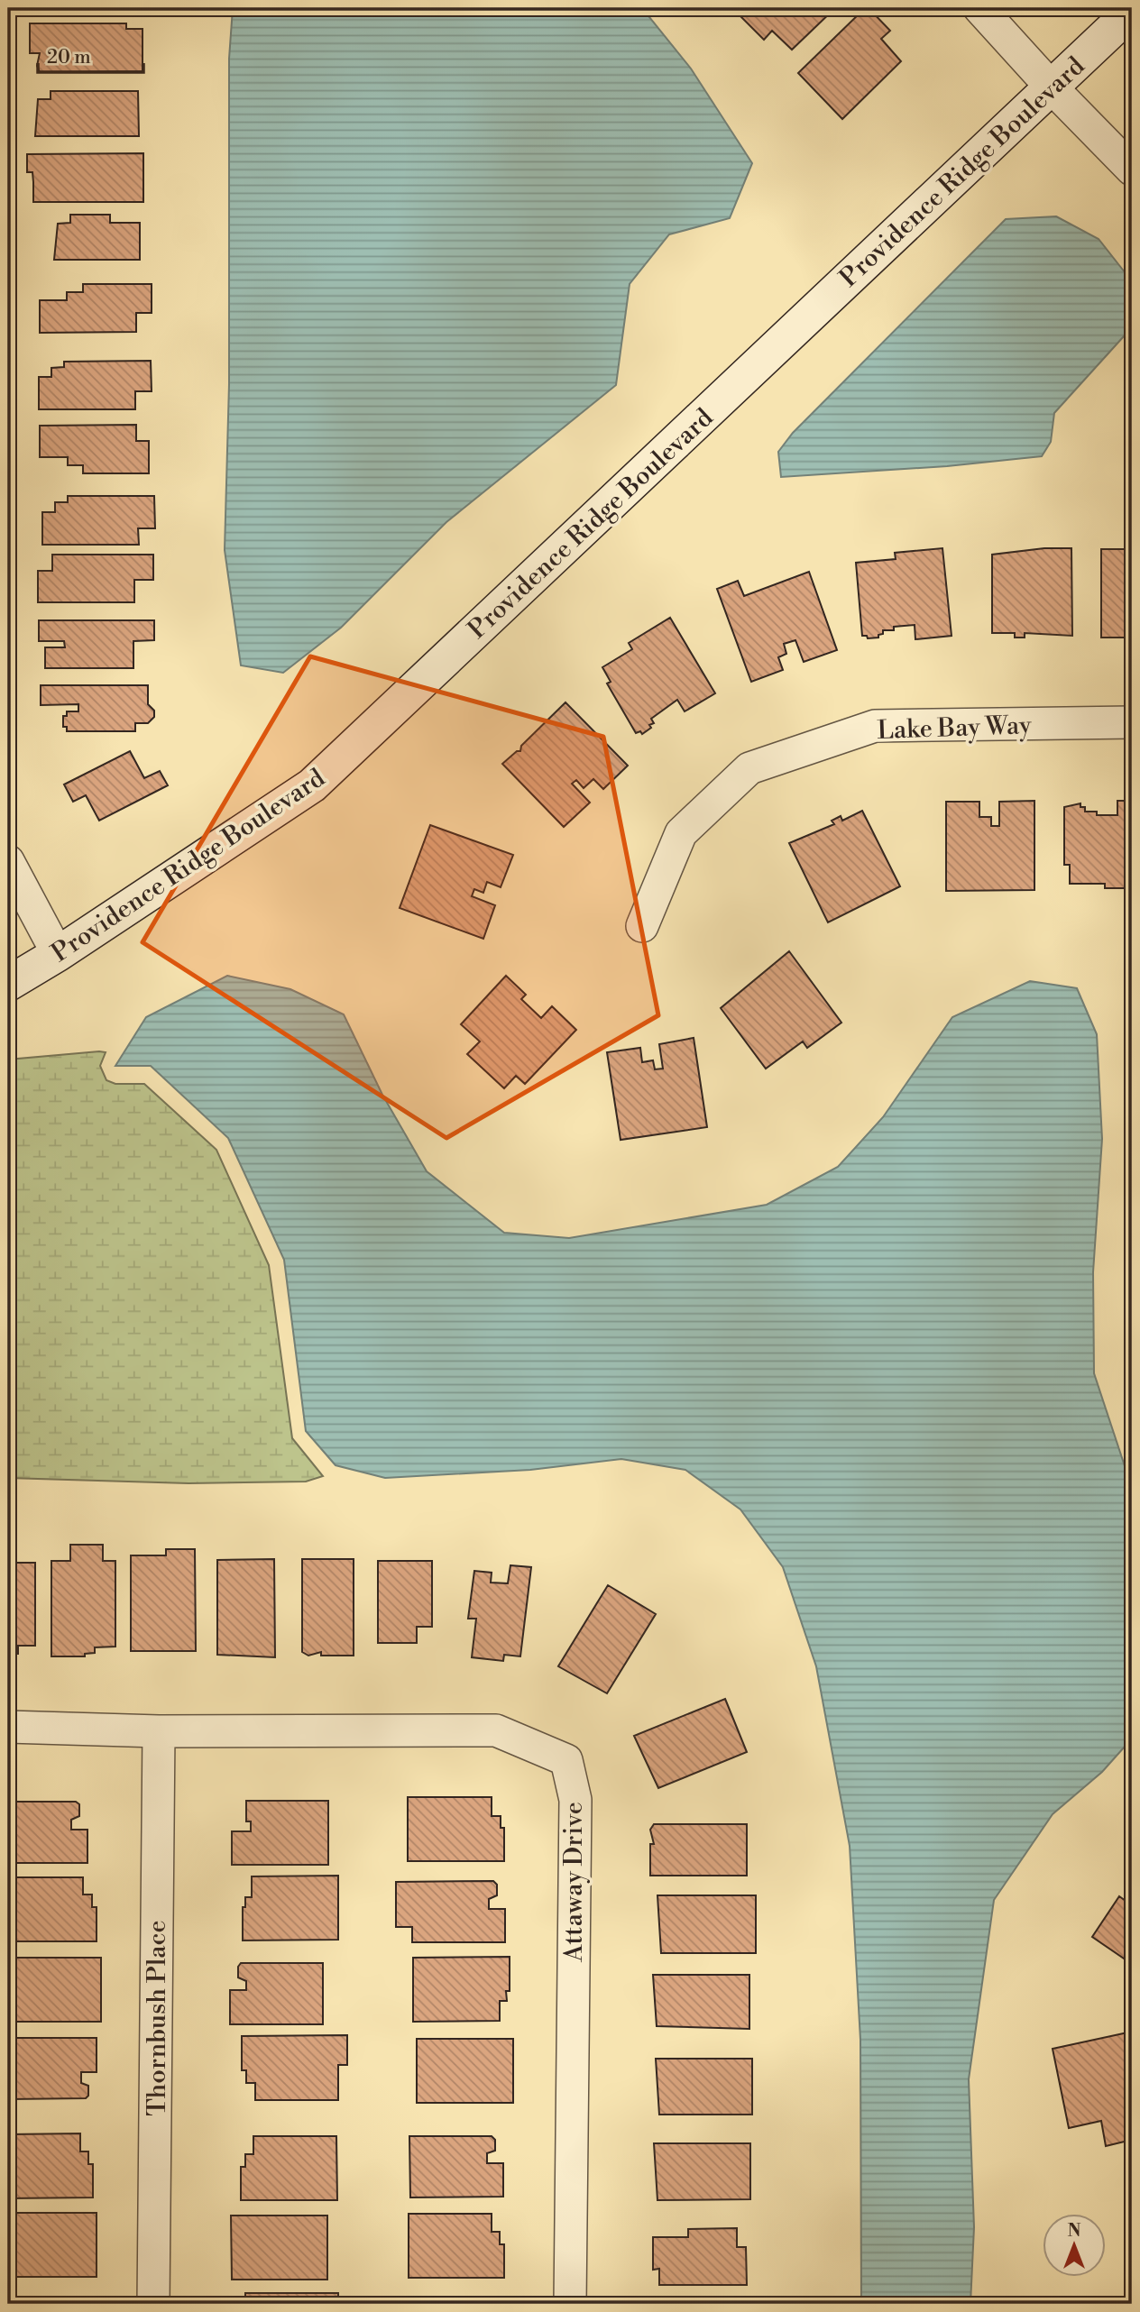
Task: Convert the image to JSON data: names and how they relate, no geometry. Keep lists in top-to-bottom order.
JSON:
{
  "streets": {
    "street": [
      "Providence Ridge Boulevard",
      "Lake Bay Way",
      "Attaway Drive",
      "Thornbush Place"
    ]
  },
  "crossings": [
    ["Attaway Drive", "Thornbush Place"]
  ],
  "scale_bar": "20 m",
  "north": "top"
}
